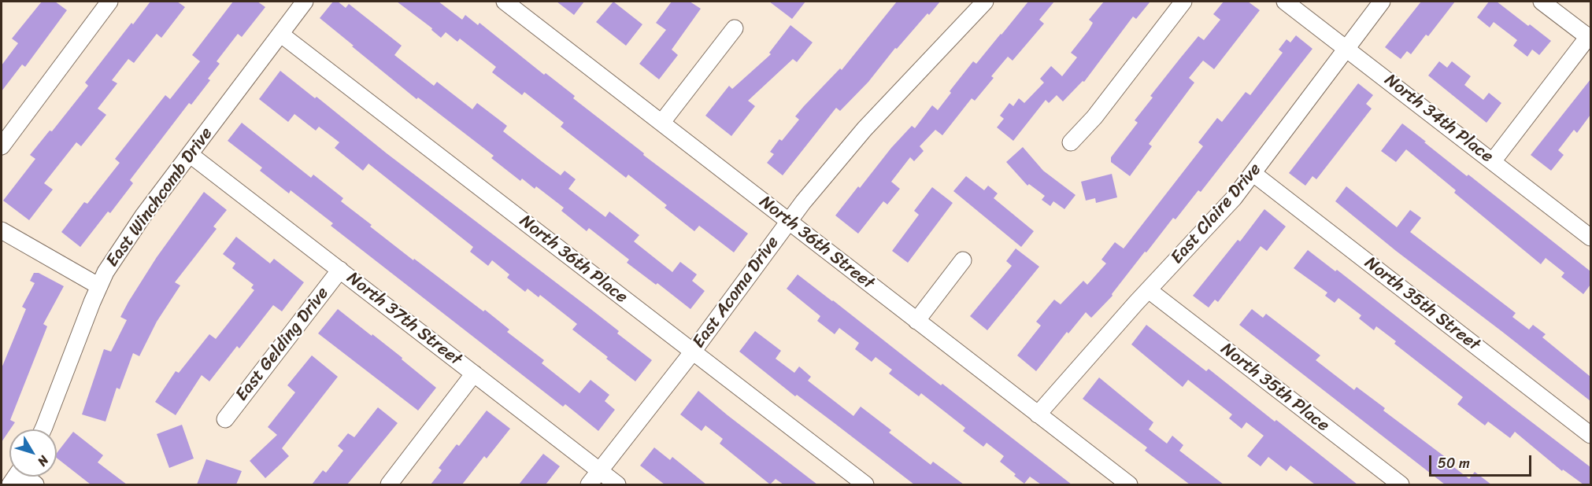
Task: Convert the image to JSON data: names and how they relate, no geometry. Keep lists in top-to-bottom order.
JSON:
{
  "streets": {
    "street": [
      "North 34th Place",
      "East Winchcomb Drive",
      "East Claire Drive",
      "North 36th Street",
      "North 36th Place",
      "East Acoma Drive",
      "North 35th Street",
      "North 37th Street",
      "East Gelding Drive",
      "North 35th Place"
    ]
  },
  "crossings": [
    ["North 34th Place", "East Claire Drive"],
    ["East Winchcomb Drive", "North 36th Place"],
    ["East Winchcomb Drive", "North 37th Street"],
    ["East Claire Drive", "North 36th Street"],
    ["East Claire Drive", "North 35th Street"],
    ["East Claire Drive", "North 35th Place"],
    ["North 36th Street", "East Acoma Drive"],
    ["North 36th Place", "East Acoma Drive"],
    ["East Acoma Drive", "North 37th Street"],
    ["North 37th Street", "East Gelding Drive"]
  ],
  "scale_bar": "50 m",
  "north": "bottom right"
}
